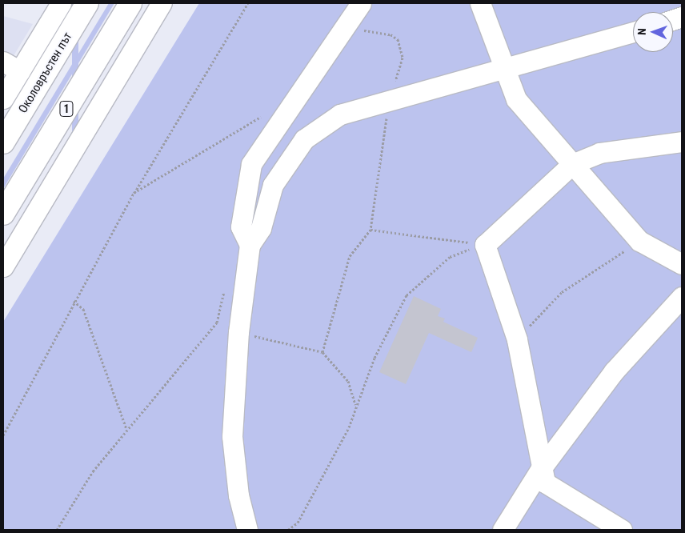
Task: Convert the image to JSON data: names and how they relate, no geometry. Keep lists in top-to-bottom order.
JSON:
{
  "streets": {
    "highway": ["Околовръстен път", "1"]
  },
  "north": "left"
}
